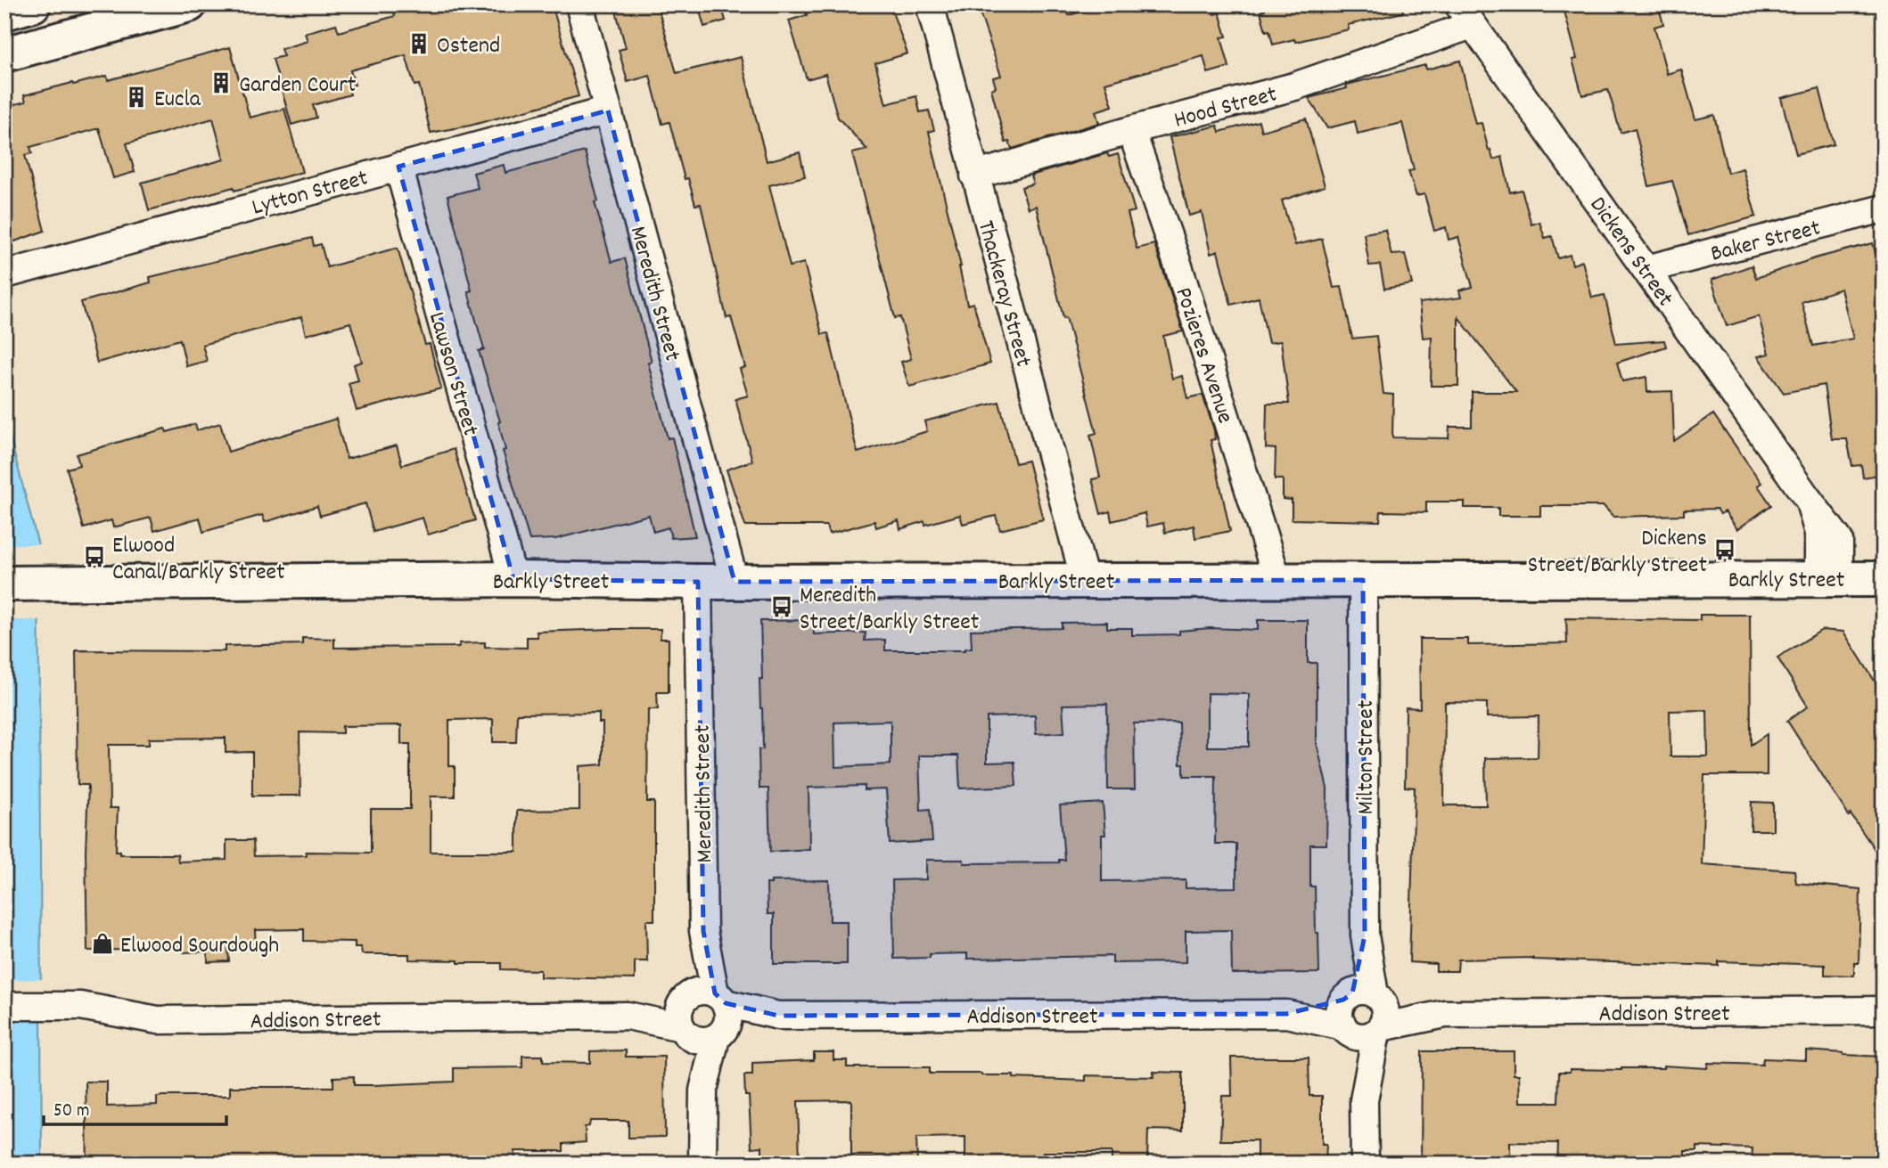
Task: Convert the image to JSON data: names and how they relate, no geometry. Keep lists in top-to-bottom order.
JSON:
{
  "streets": {
    "main road": ["Barkly Street"],
    "street": [
      "Hood Street",
      "Lytton Street",
      "Baker Street",
      "Dickens Street",
      "Meredith Street",
      "Thackeray Street",
      "Pozieres Avenue",
      "Lawson Street",
      "Milton Street",
      "Addison Street"
    ]
  },
  "crossings": [
    ["Hood Street", "Dickens Street"],
    ["Hood Street", "Thackeray Street"],
    ["Hood Street", "Pozieres Avenue"],
    ["Lytton Street", "Meredith Street"],
    ["Lytton Street", "Lawson Street"],
    ["Baker Street", "Dickens Street"],
    ["Dickens Street", "Barkly Street"],
    ["Meredith Street", "Barkly Street"],
    ["Meredith Street", "Addison Street"],
    ["Thackeray Street", "Barkly Street"],
    ["Pozieres Avenue", "Barkly Street"],
    ["Lawson Street", "Barkly Street"],
    ["Barkly Street", "Milton Street"],
    ["Milton Street", "Addison Street"]
  ],
  "places": {
    "building": ["Ostend", "Garden Court", "Eucla"],
    "bus stop": ["Dickens Street/Barkly Street", "Elwood Canal/Barkly Street", "Meredith Street/Barkly Street"],
    "shop": ["Elwood Sourdough"]
  },
  "scale_bar": "50 m"
}
